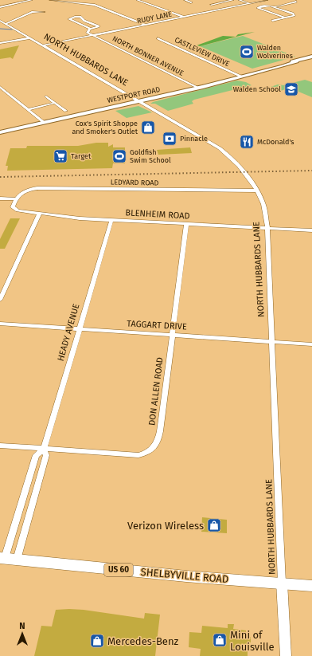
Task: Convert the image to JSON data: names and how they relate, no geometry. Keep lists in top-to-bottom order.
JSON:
{
  "streets": {
    "main road": ["WESTPORT ROAD", "US 60", "SHELBYVILLE ROAD"],
    "street": [
      "RUDY LANE",
      "CASTLEVIEW DRIVE",
      "NORTH BONNER AVENUE",
      "NORTH HUBBARDS LANE",
      "LEDYARD ROAD",
      "BLENHEIM ROAD",
      "TAGGART DRIVE",
      "HEADY AVENUE",
      "DON ALLEN ROAD"
    ]
  },
  "crossings": [
    ["RUDY LANE", "NORTH BONNER AVENUE"],
    ["RUDY LANE", "NORTH HUBBARDS LANE"],
    ["CASTLEVIEW DRIVE", "WESTPORT ROAD"],
    ["NORTH BONNER AVENUE", "WESTPORT ROAD"],
    ["NORTH HUBBARDS LANE", "WESTPORT ROAD"],
    ["NORTH HUBBARDS LANE", "LEDYARD ROAD"],
    ["NORTH HUBBARDS LANE", "BLENHEIM ROAD"],
    ["NORTH HUBBARDS LANE", "TAGGART DRIVE"],
    ["NORTH HUBBARDS LANE", "SHELBYVILLE ROAD"],
    ["LEDYARD ROAD", "BLENHEIM ROAD"],
    ["BLENHEIM ROAD", "HEADY AVENUE"],
    ["BLENHEIM ROAD", "DON ALLEN ROAD"],
    ["TAGGART DRIVE", "HEADY AVENUE"],
    ["TAGGART DRIVE", "DON ALLEN ROAD"],
    ["HEADY AVENUE", "DON ALLEN ROAD"],
    ["HEADY AVENUE", "SHELBYVILLE ROAD"]
  ],
  "places": {
    "sports": ["Walden Wolverines", "Goldfish Swim School"],
    "school or university": ["Walden School"],
    "shop": [
      "Cox's Spirit Shoppe and Smoker's Outlet",
      "Verizon Wireless",
      "Mini of Louisville",
      "Mercedes-Benz"
    ],
    "bank": ["Pinnacle"],
    "restaurant": ["McDonald's"],
    "supermarket": ["Target"]
  },
  "north": "top"
}
